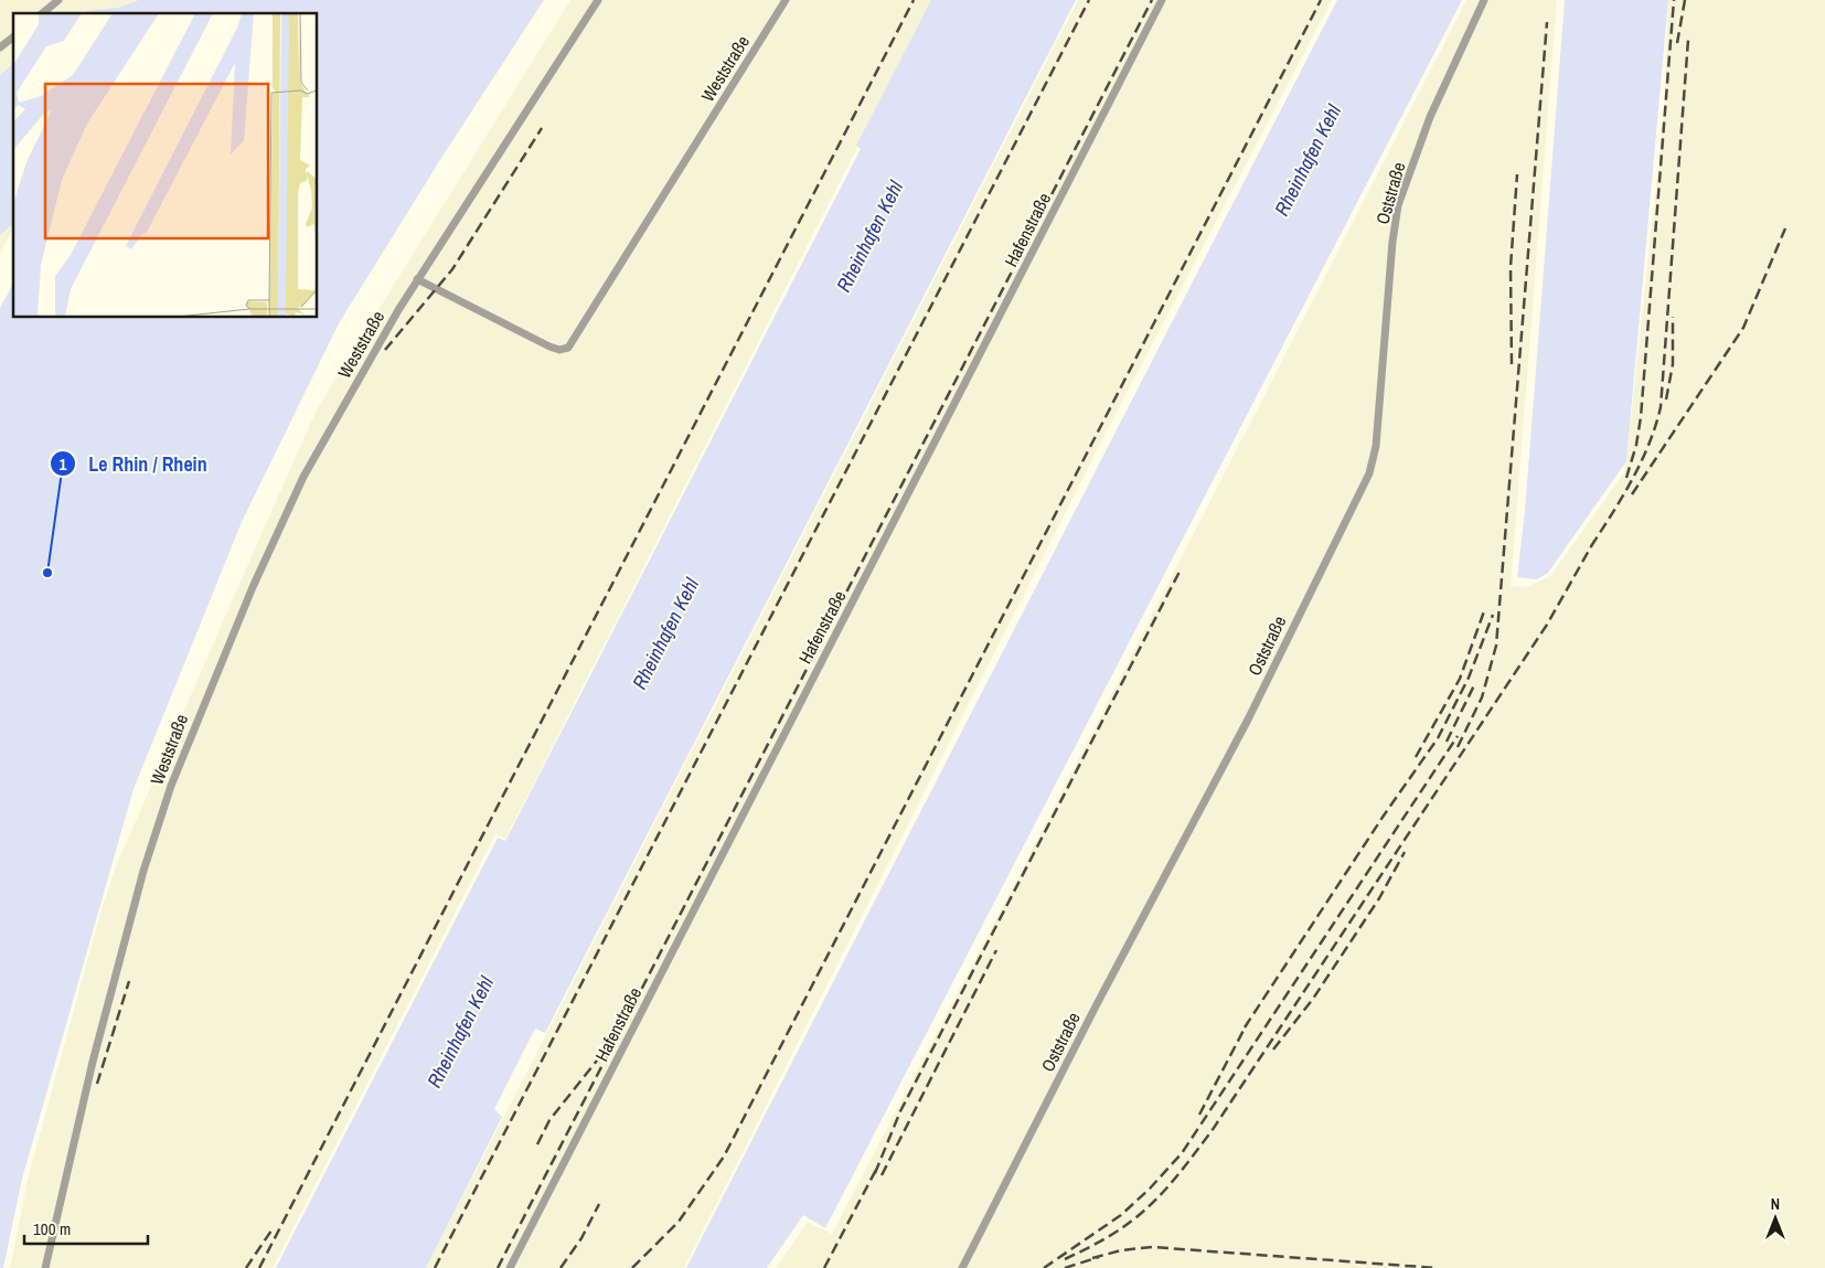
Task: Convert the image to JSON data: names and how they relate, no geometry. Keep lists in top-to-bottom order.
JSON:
{
  "streets": {
    "street": ["Weststraße", "Oststraße", "Hafenstraße"]
  },
  "water": ["Rheinhafen Kehl"],
  "places": ["Le Rhin / Rhein"],
  "scale_bar": "100 m",
  "north": "top"
}
